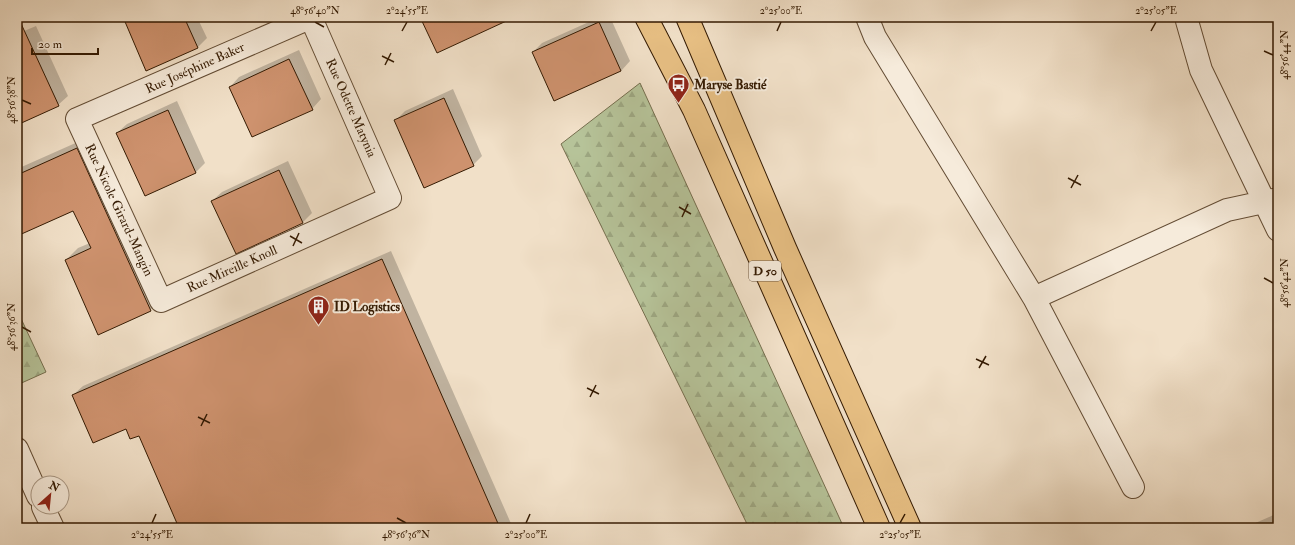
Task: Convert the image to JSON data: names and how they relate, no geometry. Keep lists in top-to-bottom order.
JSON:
{
  "streets": {
    "main road": ["D 50"],
    "street": [
      "Rue Joséphine Baker",
      "Rue Odette Matynia",
      "Rue Nicole Girard-Mangin",
      "Rue Mireille Knoll"
    ]
  },
  "crossings": [
    ["Rue Joséphine Baker", "Rue Odette Matynia"],
    ["Rue Joséphine Baker", "Rue Nicole Girard-Mangin"],
    ["Rue Odette Matynia", "Rue Mireille Knoll"],
    ["Rue Nicole Girard-Mangin", "Rue Mireille Knoll"]
  ],
  "places": {
    "bus stop": ["Maryse Bastié"],
    "building": ["ID Logistics"]
  },
  "scale_bar": "20 m",
  "north": "top right",
  "coordinates": [
    "48°56'40\"N",
    "2°24'55\"E",
    "2°25'00\"E",
    "2°25'05\"E",
    "48°56'44\"N",
    "48°56'38\"N",
    "48°56'42\"N",
    "48°56'36\"N"
  ]
}
